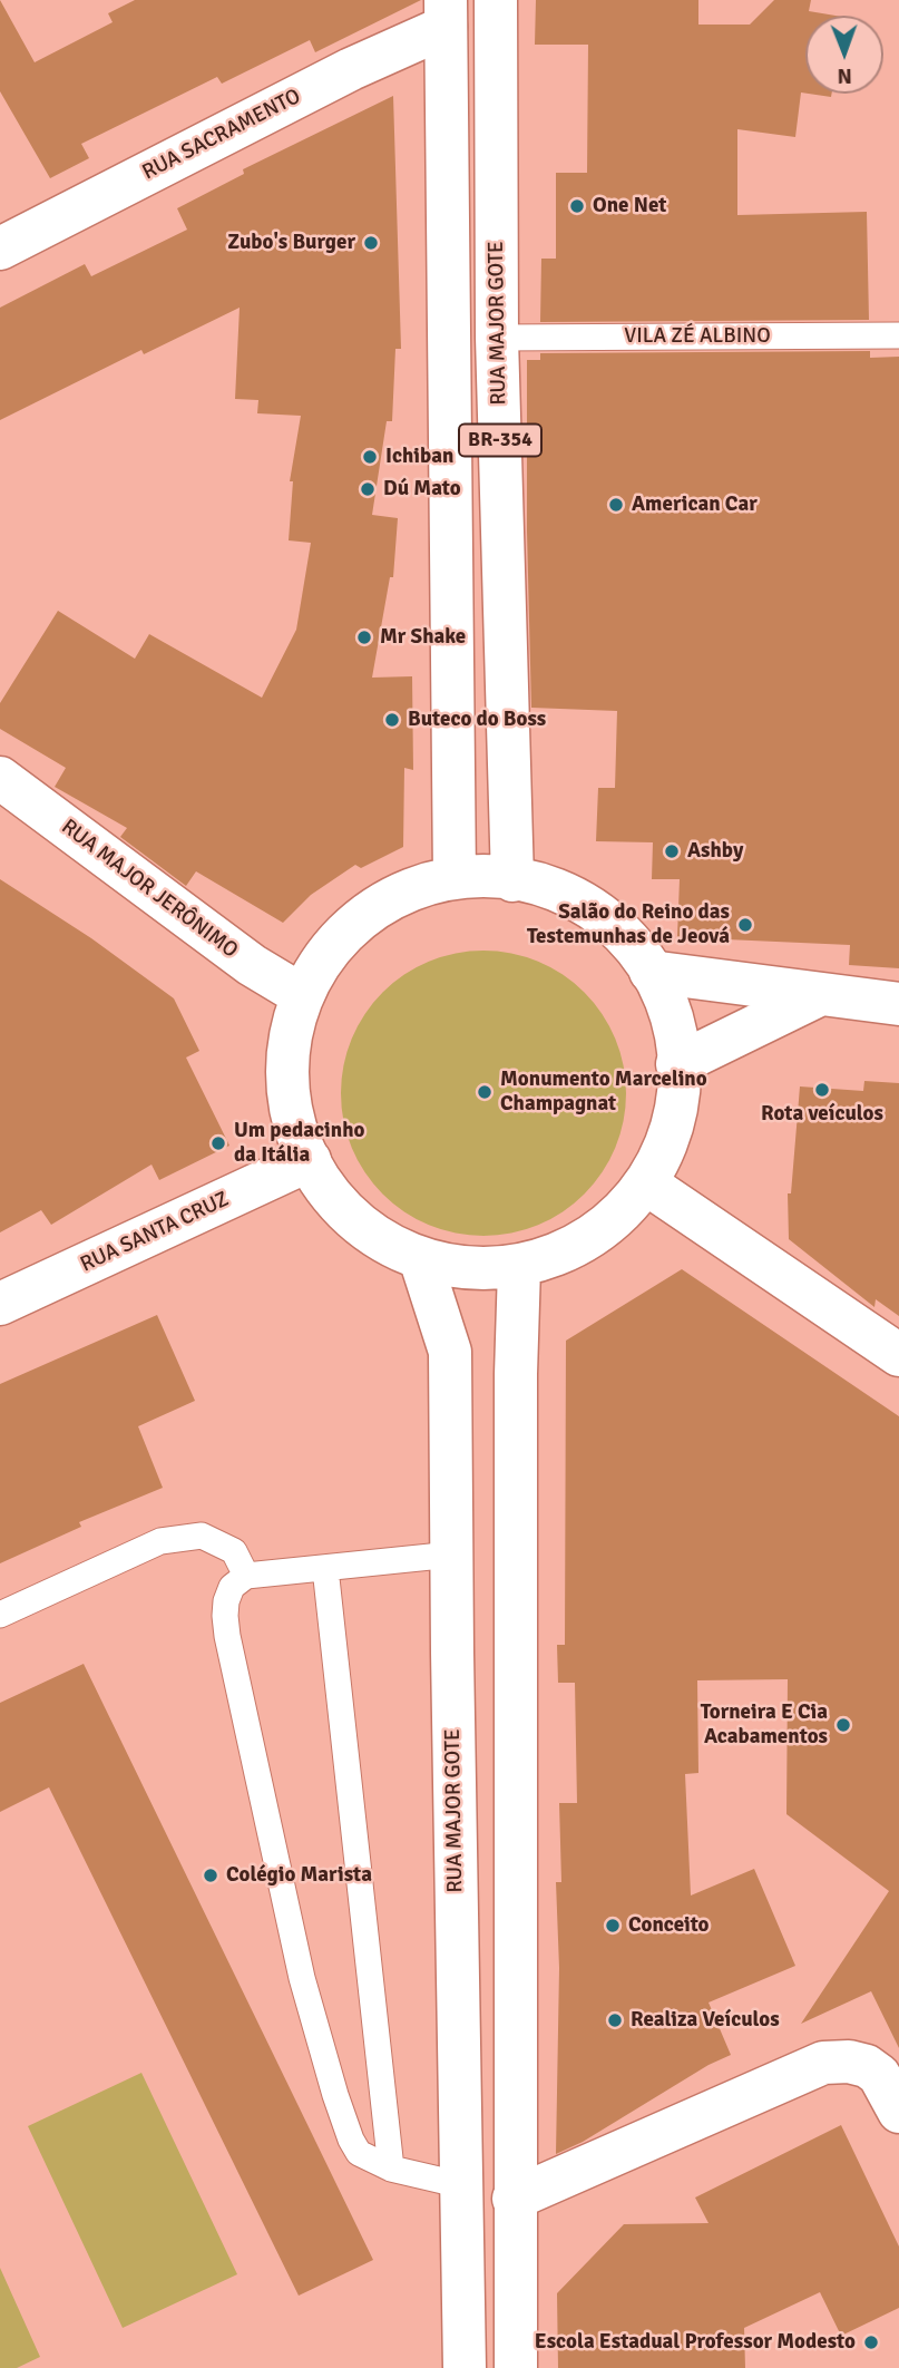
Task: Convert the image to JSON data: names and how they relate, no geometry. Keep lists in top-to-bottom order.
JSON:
{
  "streets": {
    "main road": [
      "RUA SACRAMENTO",
      "RUA MAJOR GOTE",
      "BR-354",
      "RUA MAJOR JERÔNIMO",
      "RUA SANTA CRUZ"
    ],
    "lane": ["VILA ZÉ ALBINO"]
  },
  "crossings": [
    ["RUA MAJOR GOTE", "VILA ZÉ ALBINO"]
  ],
  "places": [
    "One Net",
    "Zubo's Burger",
    "Ichiban",
    "Dú Mato",
    "American Car",
    "Mr Shake",
    "Buteco do Boss",
    "Ashby",
    "Salão do Reino das Testemunhas de Jeová",
    "Rota veículos",
    "Monumento Marcelino Champagnat",
    "Um pedacinho da Itália",
    "Torneira E Cia Acabamentos",
    "Colégio Marista",
    "Conceito",
    "Realiza Veículos",
    "Escola Estadual Professor Modesto"
  ],
  "north": "bottom"
}
